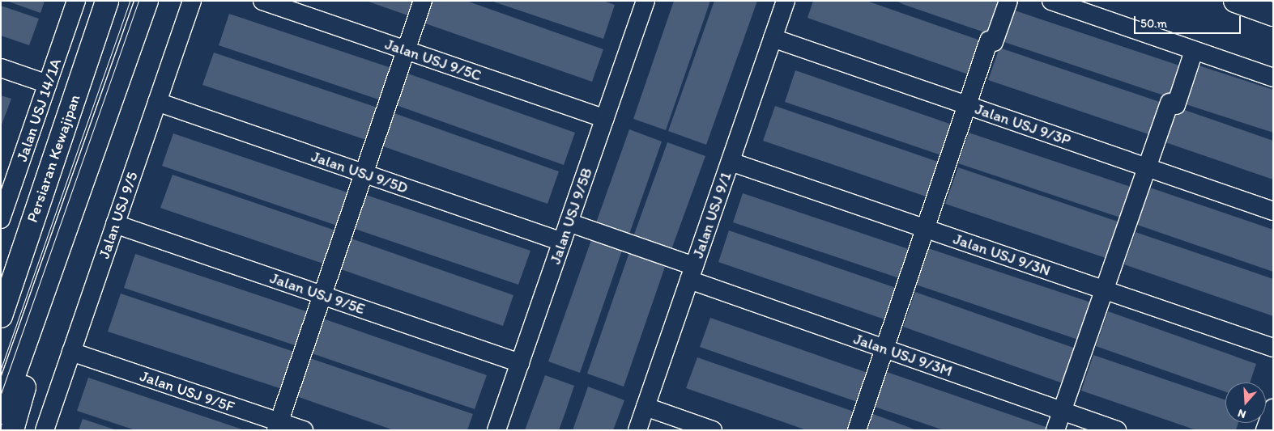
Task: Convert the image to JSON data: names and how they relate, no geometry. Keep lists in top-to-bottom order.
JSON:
{
  "streets": {
    "main road": ["Persiaran Kewajipan"],
    "street": [
      "Jalan USJ 9/5C",
      "Jalan USJ 14/1A",
      "Jalan USJ 9/3P",
      "Jalan USJ 9/5D",
      "Jalan USJ 9/5",
      "Jalan USJ 9/1",
      "Jalan USJ 9/5B",
      "Jalan USJ 9/3N",
      "Jalan USJ 9/5E",
      "Jalan USJ 9/3M",
      "Jalan USJ 9/5F"
    ]
  },
  "crossings": [
    ["Jalan USJ 9/5C", "Jalan USJ 9/5B"],
    ["Jalan USJ 9/3P", "Jalan USJ 9/1"],
    ["Jalan USJ 9/5D", "Jalan USJ 9/5"],
    ["Jalan USJ 9/5D", "Jalan USJ 9/5B"],
    ["Jalan USJ 9/5", "Jalan USJ 9/5E"],
    ["Jalan USJ 9/5", "Jalan USJ 9/5F"],
    ["Jalan USJ 9/1", "Jalan USJ 9/3N"],
    ["Jalan USJ 9/1", "Jalan USJ 9/3M"],
    ["Jalan USJ 9/5B", "Jalan USJ 9/5E"],
    ["Jalan USJ 9/5B", "Jalan USJ 9/3M"]
  ],
  "scale_bar": "50 m",
  "north": "bottom"
}
